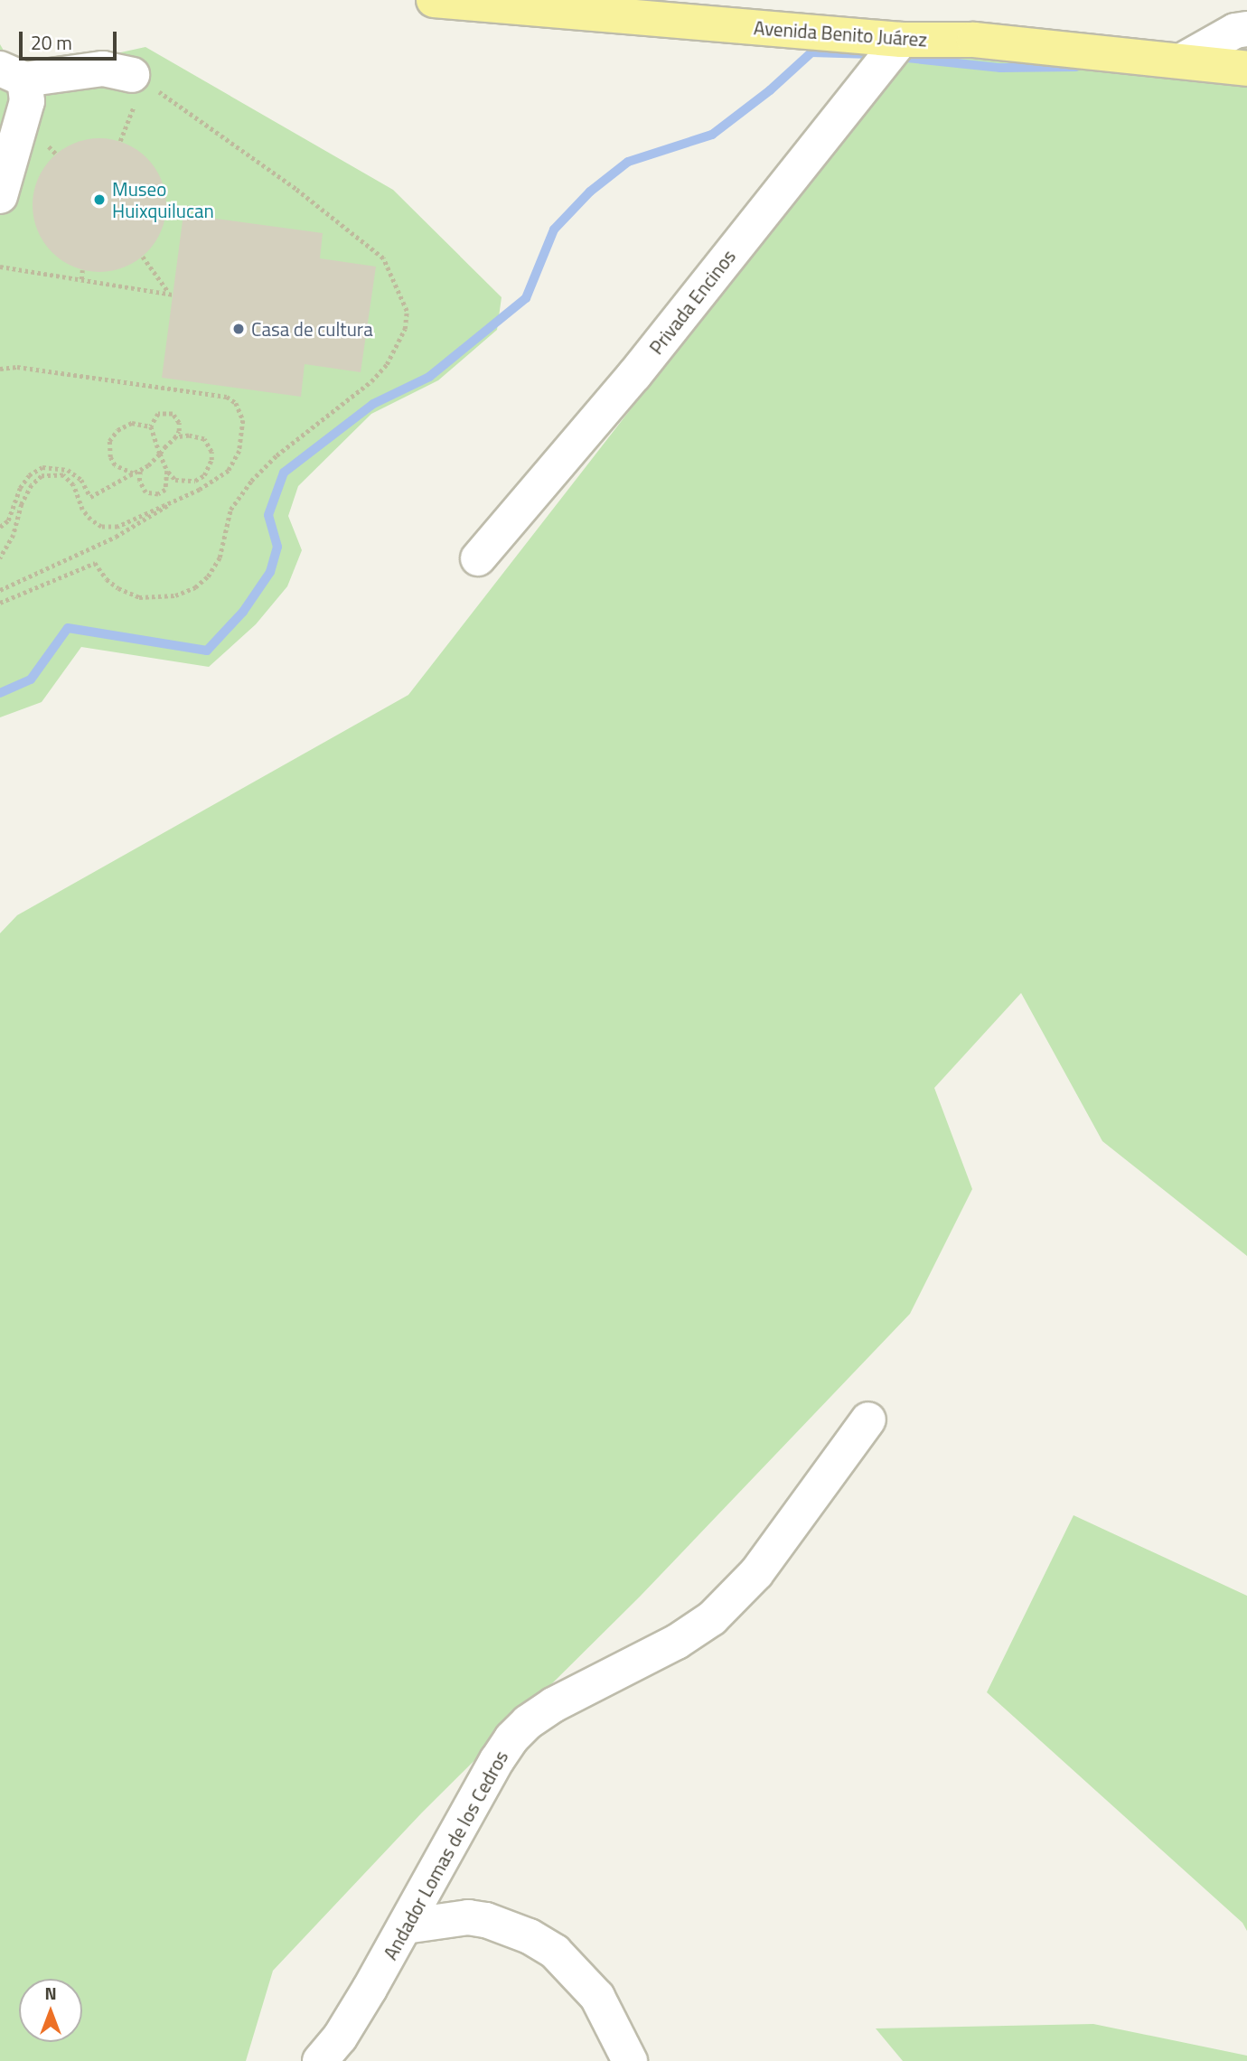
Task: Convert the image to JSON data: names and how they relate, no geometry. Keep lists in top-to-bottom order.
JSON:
{
  "streets": {
    "main road": ["Avenida Benito Juárez"],
    "street": ["Privada Encinos", "Andador Lomas de los Cedros"]
  },
  "crossings": [
    ["Avenida Benito Juárez", "Privada Encinos"]
  ],
  "places": ["Museo Huixquilucan", "Casa de cultura"],
  "scale_bar": "20 m",
  "north": "top"
}
